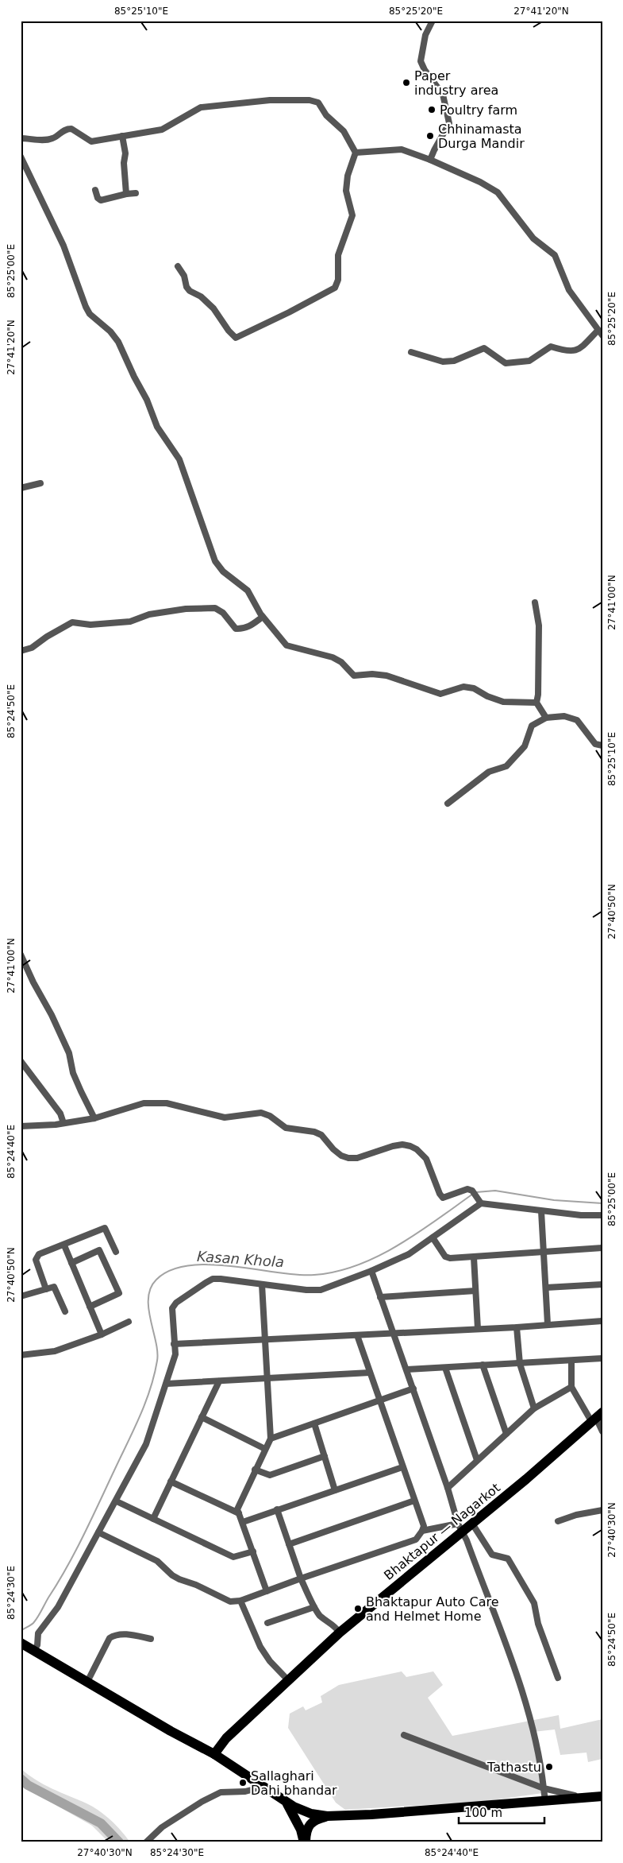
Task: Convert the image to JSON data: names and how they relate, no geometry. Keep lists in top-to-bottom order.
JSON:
{
  "streets": {
    "main road": ["Bhaktapur — Nagarkot"]
  },
  "water": ["Kasan Khola"],
  "places": [
    "Paper industry area",
    "Poultry farm",
    "Chhinamasta Durga Mandir",
    "Bhaktapur Auto Care and Helmet Home",
    "Tathastu",
    "Sallaghari Dahi bhandar"
  ],
  "scale_bar": "100 m",
  "coordinates": [
    "85°25'10\"E",
    "85°25'20\"E",
    "27°41'20\"N",
    "85°25'00\"E",
    "27°41'00\"N",
    "85°24'50\"E",
    "27°40'50\"N",
    "85°24'40\"E",
    "27°40'30\"N",
    "85°24'30\"E"
  ]
}
